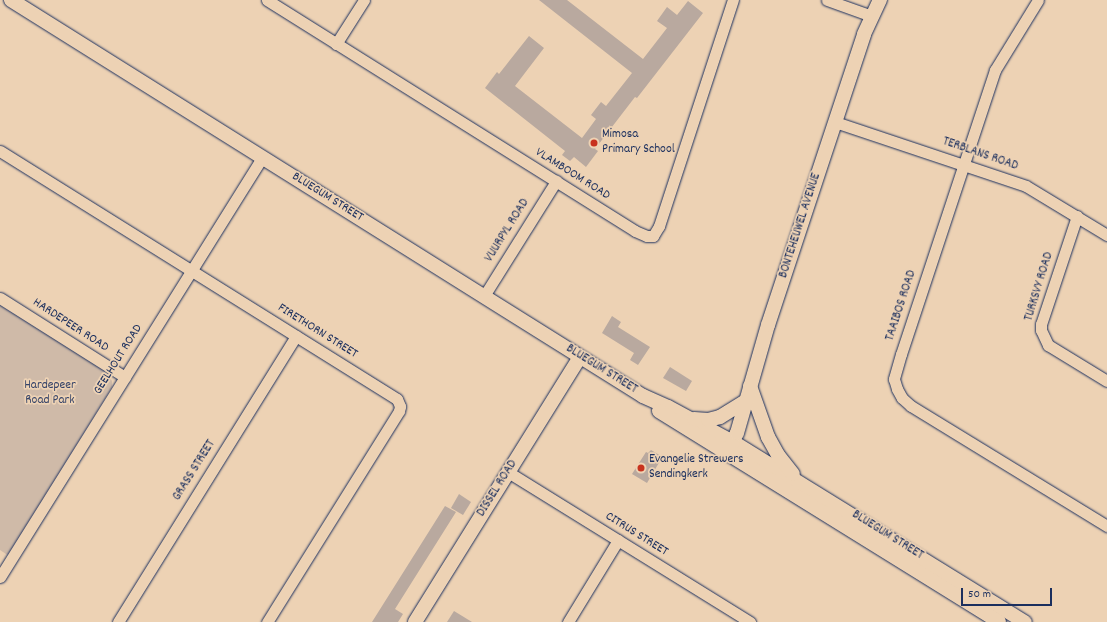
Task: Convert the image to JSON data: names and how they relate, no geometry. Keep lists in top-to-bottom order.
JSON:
{
  "streets": {
    "street": [
      "TERBLANS ROAD",
      "VLAMBOOM ROAD",
      "BLUEGUM STREET",
      "BONTEHEUWEL AVENUE",
      "VUURPYL ROAD",
      "TURKSVY ROAD",
      "TAAIBOS ROAD",
      "HARDEPEER ROAD",
      "FIRETHORN STREET",
      "GEELHOUT ROAD",
      "GRASS STREET",
      "DISSEL ROAD",
      "CITRUS STREET"
    ]
  },
  "crossings": [
    ["TERBLANS ROAD", "BONTEHEUWEL AVENUE"],
    ["TERBLANS ROAD", "TURKSVY ROAD"],
    ["TERBLANS ROAD", "TAAIBOS ROAD"],
    ["VLAMBOOM ROAD", "VUURPYL ROAD"],
    ["BLUEGUM STREET", "BONTEHEUWEL AVENUE"],
    ["BLUEGUM STREET", "VUURPYL ROAD"],
    ["BLUEGUM STREET", "GEELHOUT ROAD"],
    ["BLUEGUM STREET", "DISSEL ROAD"],
    ["HARDEPEER ROAD", "GEELHOUT ROAD"],
    ["FIRETHORN STREET", "GEELHOUT ROAD"],
    ["FIRETHORN STREET", "GRASS STREET"],
    ["DISSEL ROAD", "CITRUS STREET"]
  ],
  "parks": ["Hardepeer Road Park"],
  "places": ["Mimosa Primary School", "Evangelie Strewers Sendingkerk"],
  "scale_bar": "50 m"
}
